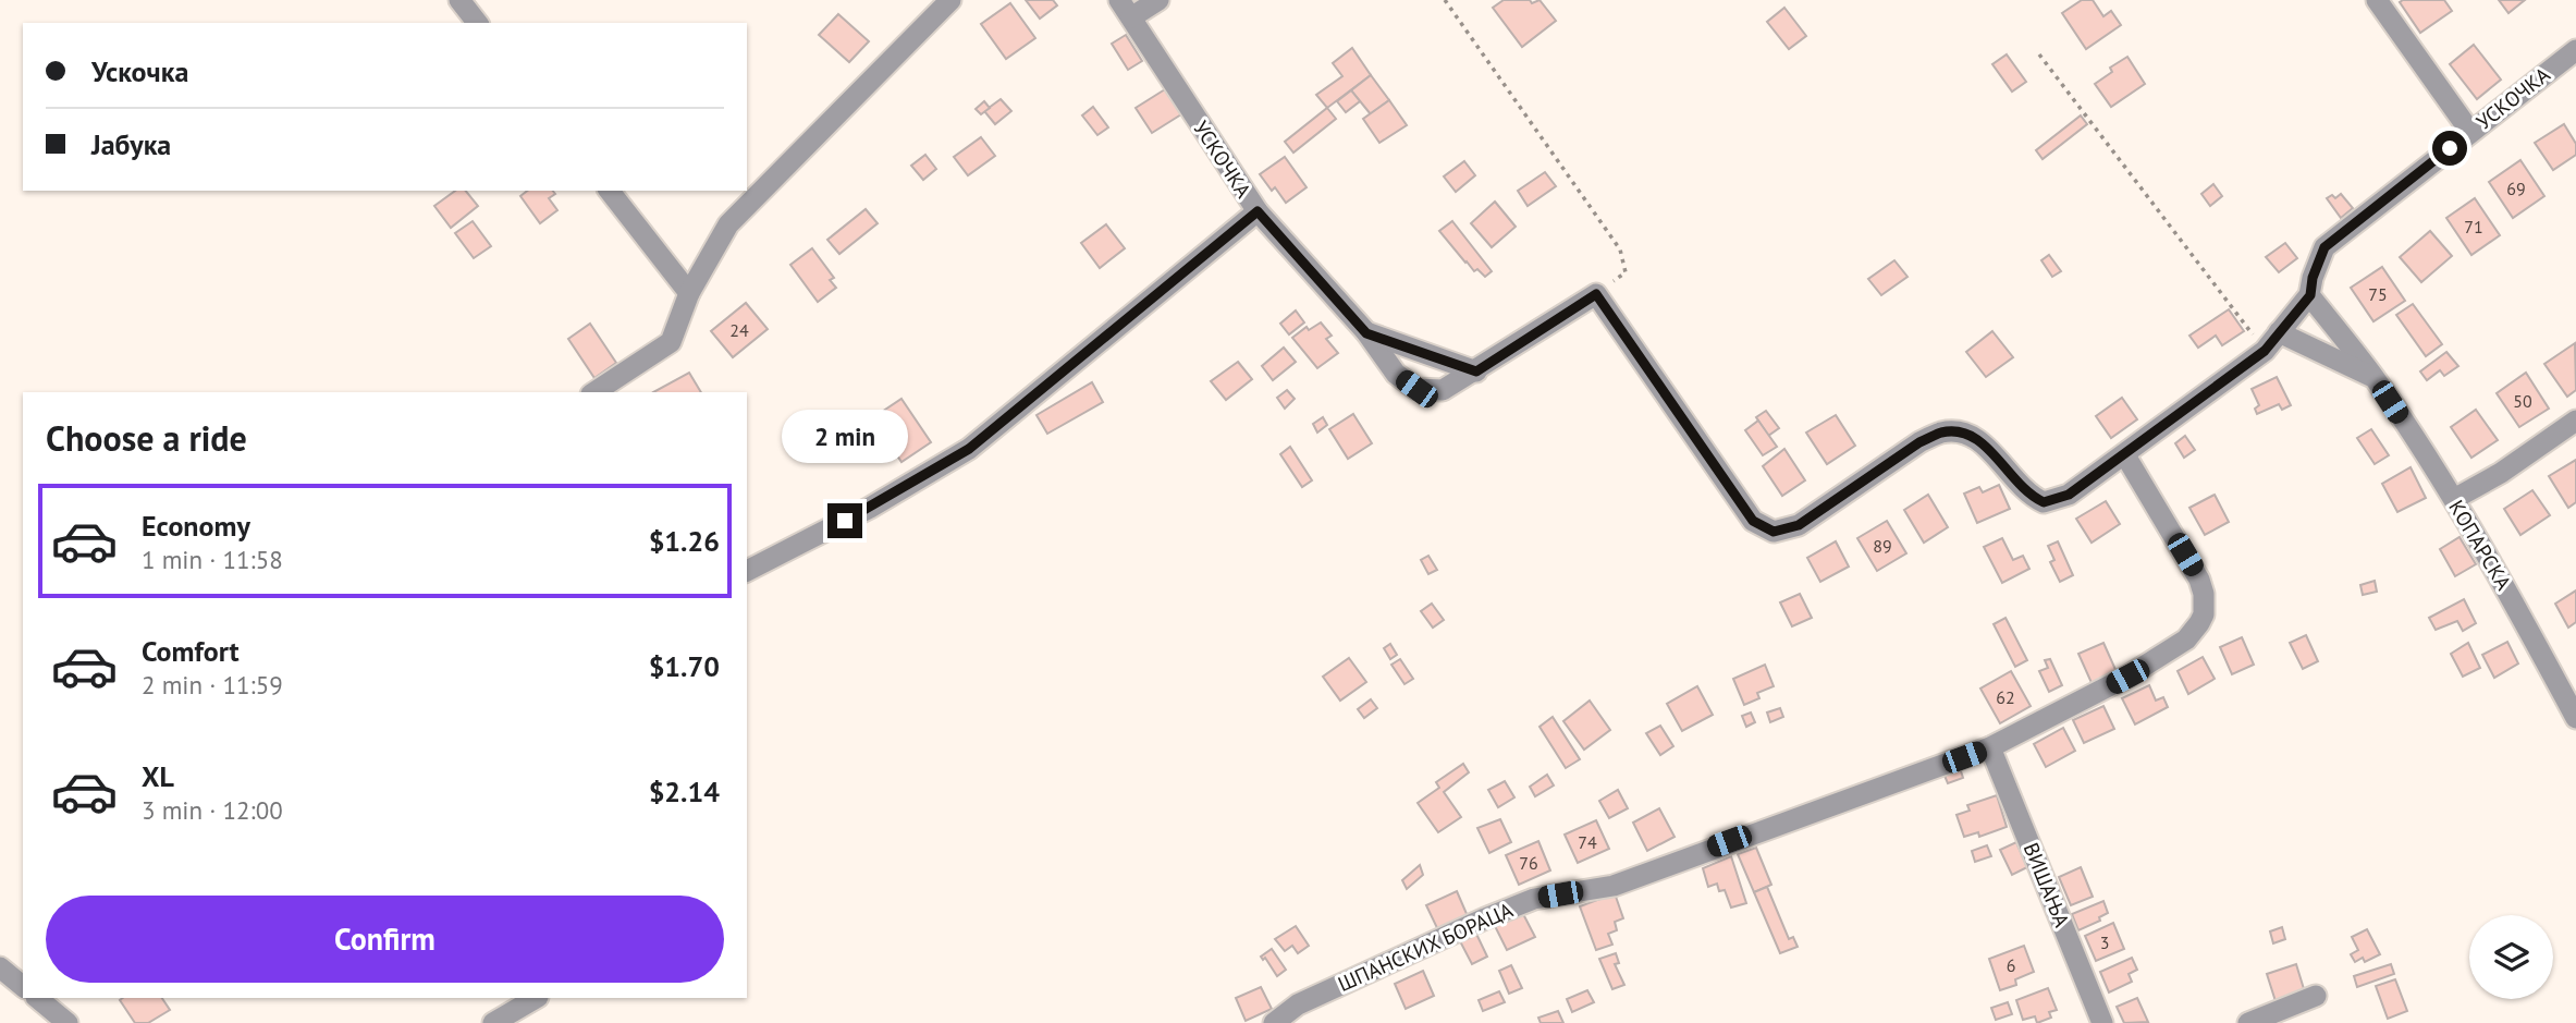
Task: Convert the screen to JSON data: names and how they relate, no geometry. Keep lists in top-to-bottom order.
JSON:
{
  "streets": {
    "street": [
      "УСКОЧКА",
      "КОПАРСКА",
      "ВИШАЊА",
      "ШПАНСКИХ БОРАЦА"
    ]
  },
  "crossings": [
    ["УСКОЧКА", "КОПАРСКА"],
    ["УСКОЧКА", "ШПАНСКИХ БОРАЦА"],
    ["ВИШАЊА", "ШПАНСКИХ БОРАЦА"]
  ],
  "house_numbers": [
    "69",
    "71",
    "75",
    "24",
    "50",
    "89",
    "62",
    "74",
    "76",
    "3",
    "6"
  ],
  "page": {
    "banner": ["Ускочка", "Јабука"],
    "heading": "Choose a ride",
    "bubble": "2 min",
    "list": [
      {
        "name": "Economy",
        "note": "1 min · 11:58",
        "value": "$1.26"
      },
      {
        "name": "Comfort",
        "note": "2 min · 11:59",
        "value": "$1.70"
      },
      {
        "name": "XL",
        "note": "3 min · 12:00",
        "value": "$2.14"
      }
    ],
    "buttons": "Confirm"
  }
}
